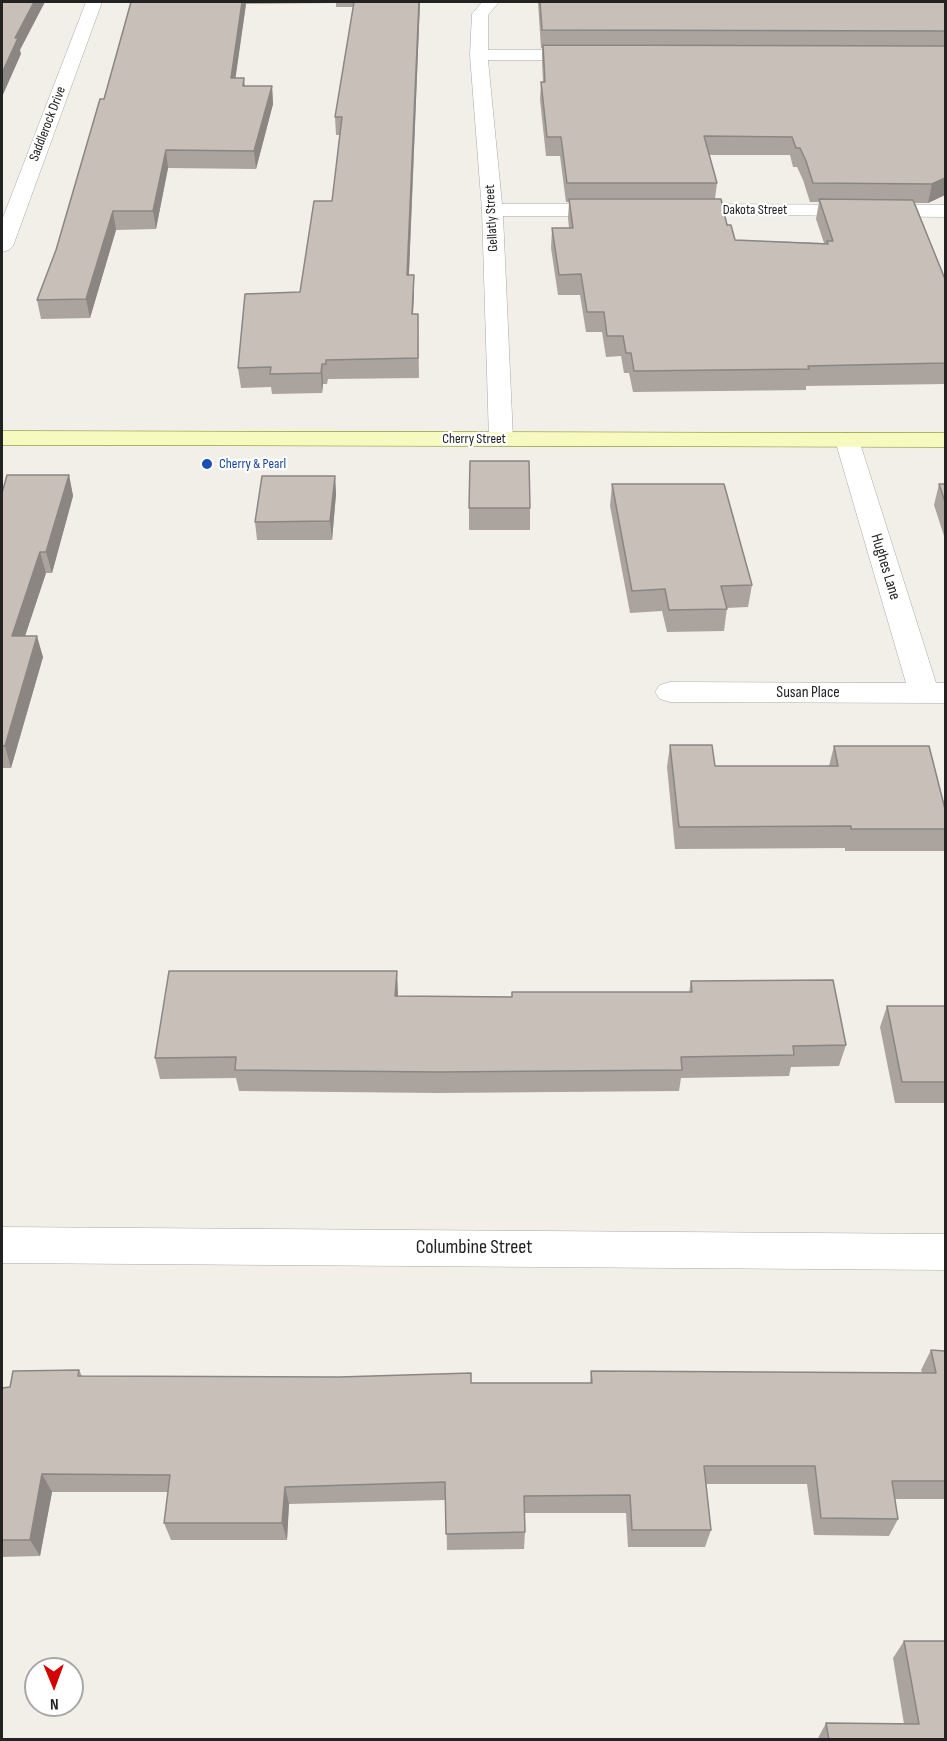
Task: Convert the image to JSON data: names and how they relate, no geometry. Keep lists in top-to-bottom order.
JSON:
{
  "streets": {
    "main road": ["Cherry Street"],
    "street": [
      "Saddlerock Drive",
      "Dakota Street",
      "Gellatly Street",
      "Hughes Lane",
      "Susan Place",
      "Columbine Street"
    ]
  },
  "crossings": [
    ["Gellatly Street", "Cherry Street"],
    ["Cherry Street", "Hughes Lane"],
    ["Hughes Lane", "Susan Place"]
  ],
  "places": ["Cherry & Pearl"],
  "north": "bottom"
}
